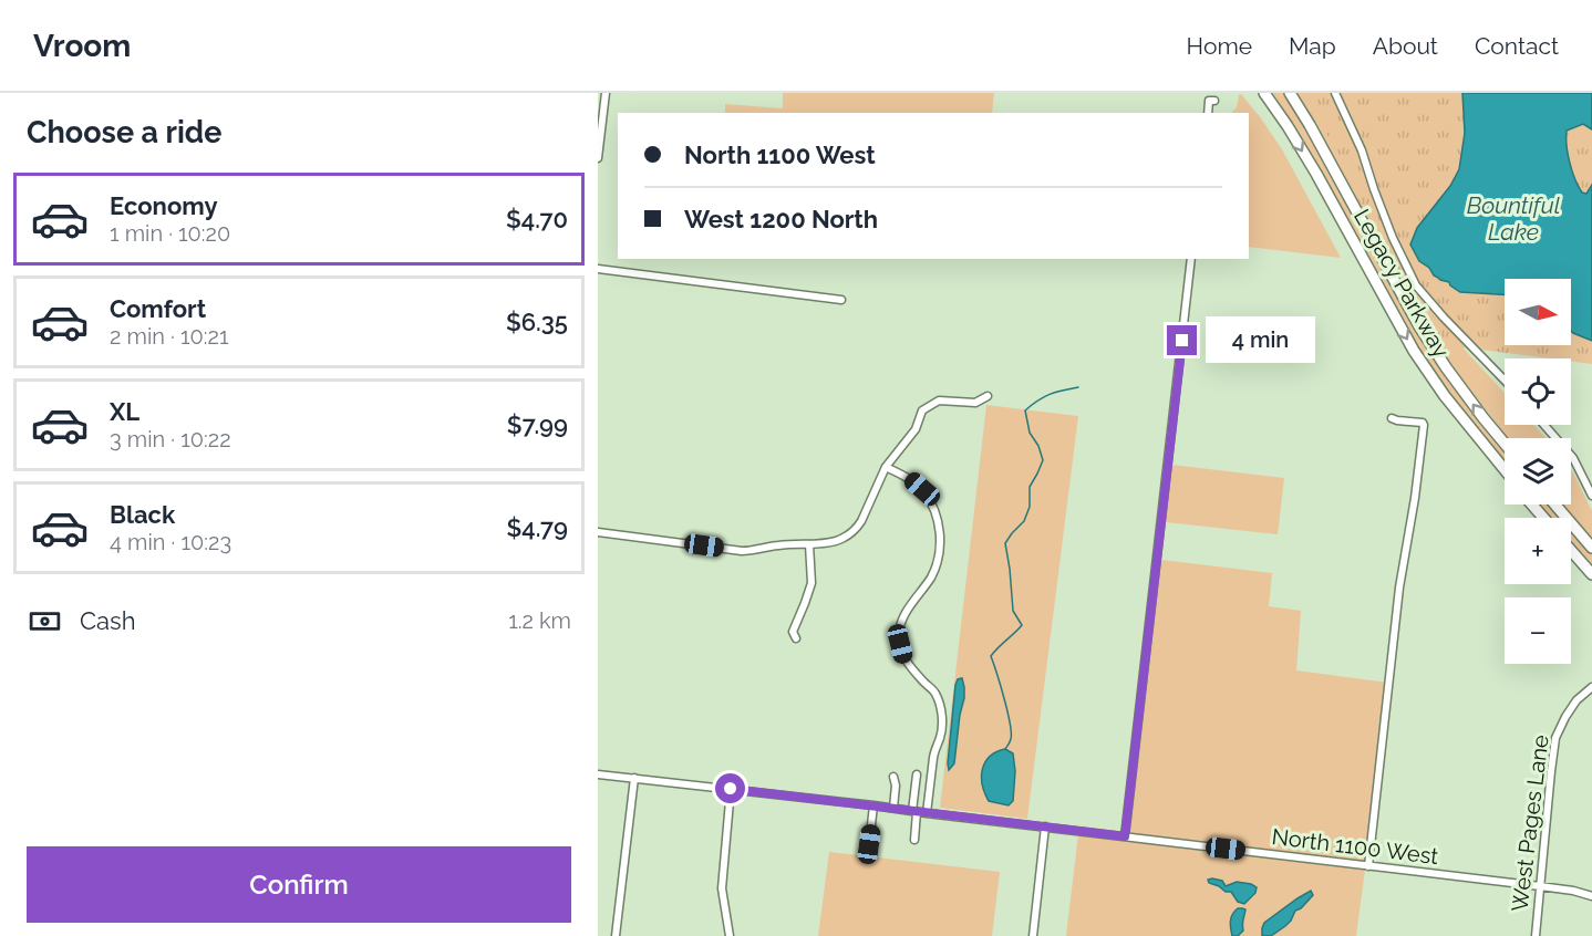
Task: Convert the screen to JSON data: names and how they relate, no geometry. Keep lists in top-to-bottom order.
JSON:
{
  "streets": {
    "highway": ["Legacy Parkway"],
    "street": ["West Pages Lane", "North 1100 West"]
  },
  "crossings": [
    ["West Pages Lane", "North 1100 West"]
  ],
  "water": ["Bountiful Lake"],
  "north": "right",
  "page": {
    "header": "Vroom",
    "nav": [
      "Home",
      "Map",
      "About",
      "Contact"
    ],
    "heading": "Choose a ride",
    "banner": ["North 1100 West", "West 1200 North"],
    "list": [
      {
        "name": "Economy",
        "note": "1 min · 10:20",
        "value": "$4.70"
      },
      {
        "name": "Comfort",
        "note": "2 min · 10:21",
        "value": "$6.35"
      },
      {
        "name": "XL",
        "note": "3 min · 10:22",
        "value": "$7.99"
      },
      {
        "name": "Black",
        "note": "4 min · 10:23",
        "value": "$4.79"
      }
    ],
    "map_buttons": ["+", "−"],
    "bubble": "4 min",
    "pay": ["Cash", "1.2 km"],
    "buttons": "Confirm"
  }
}
